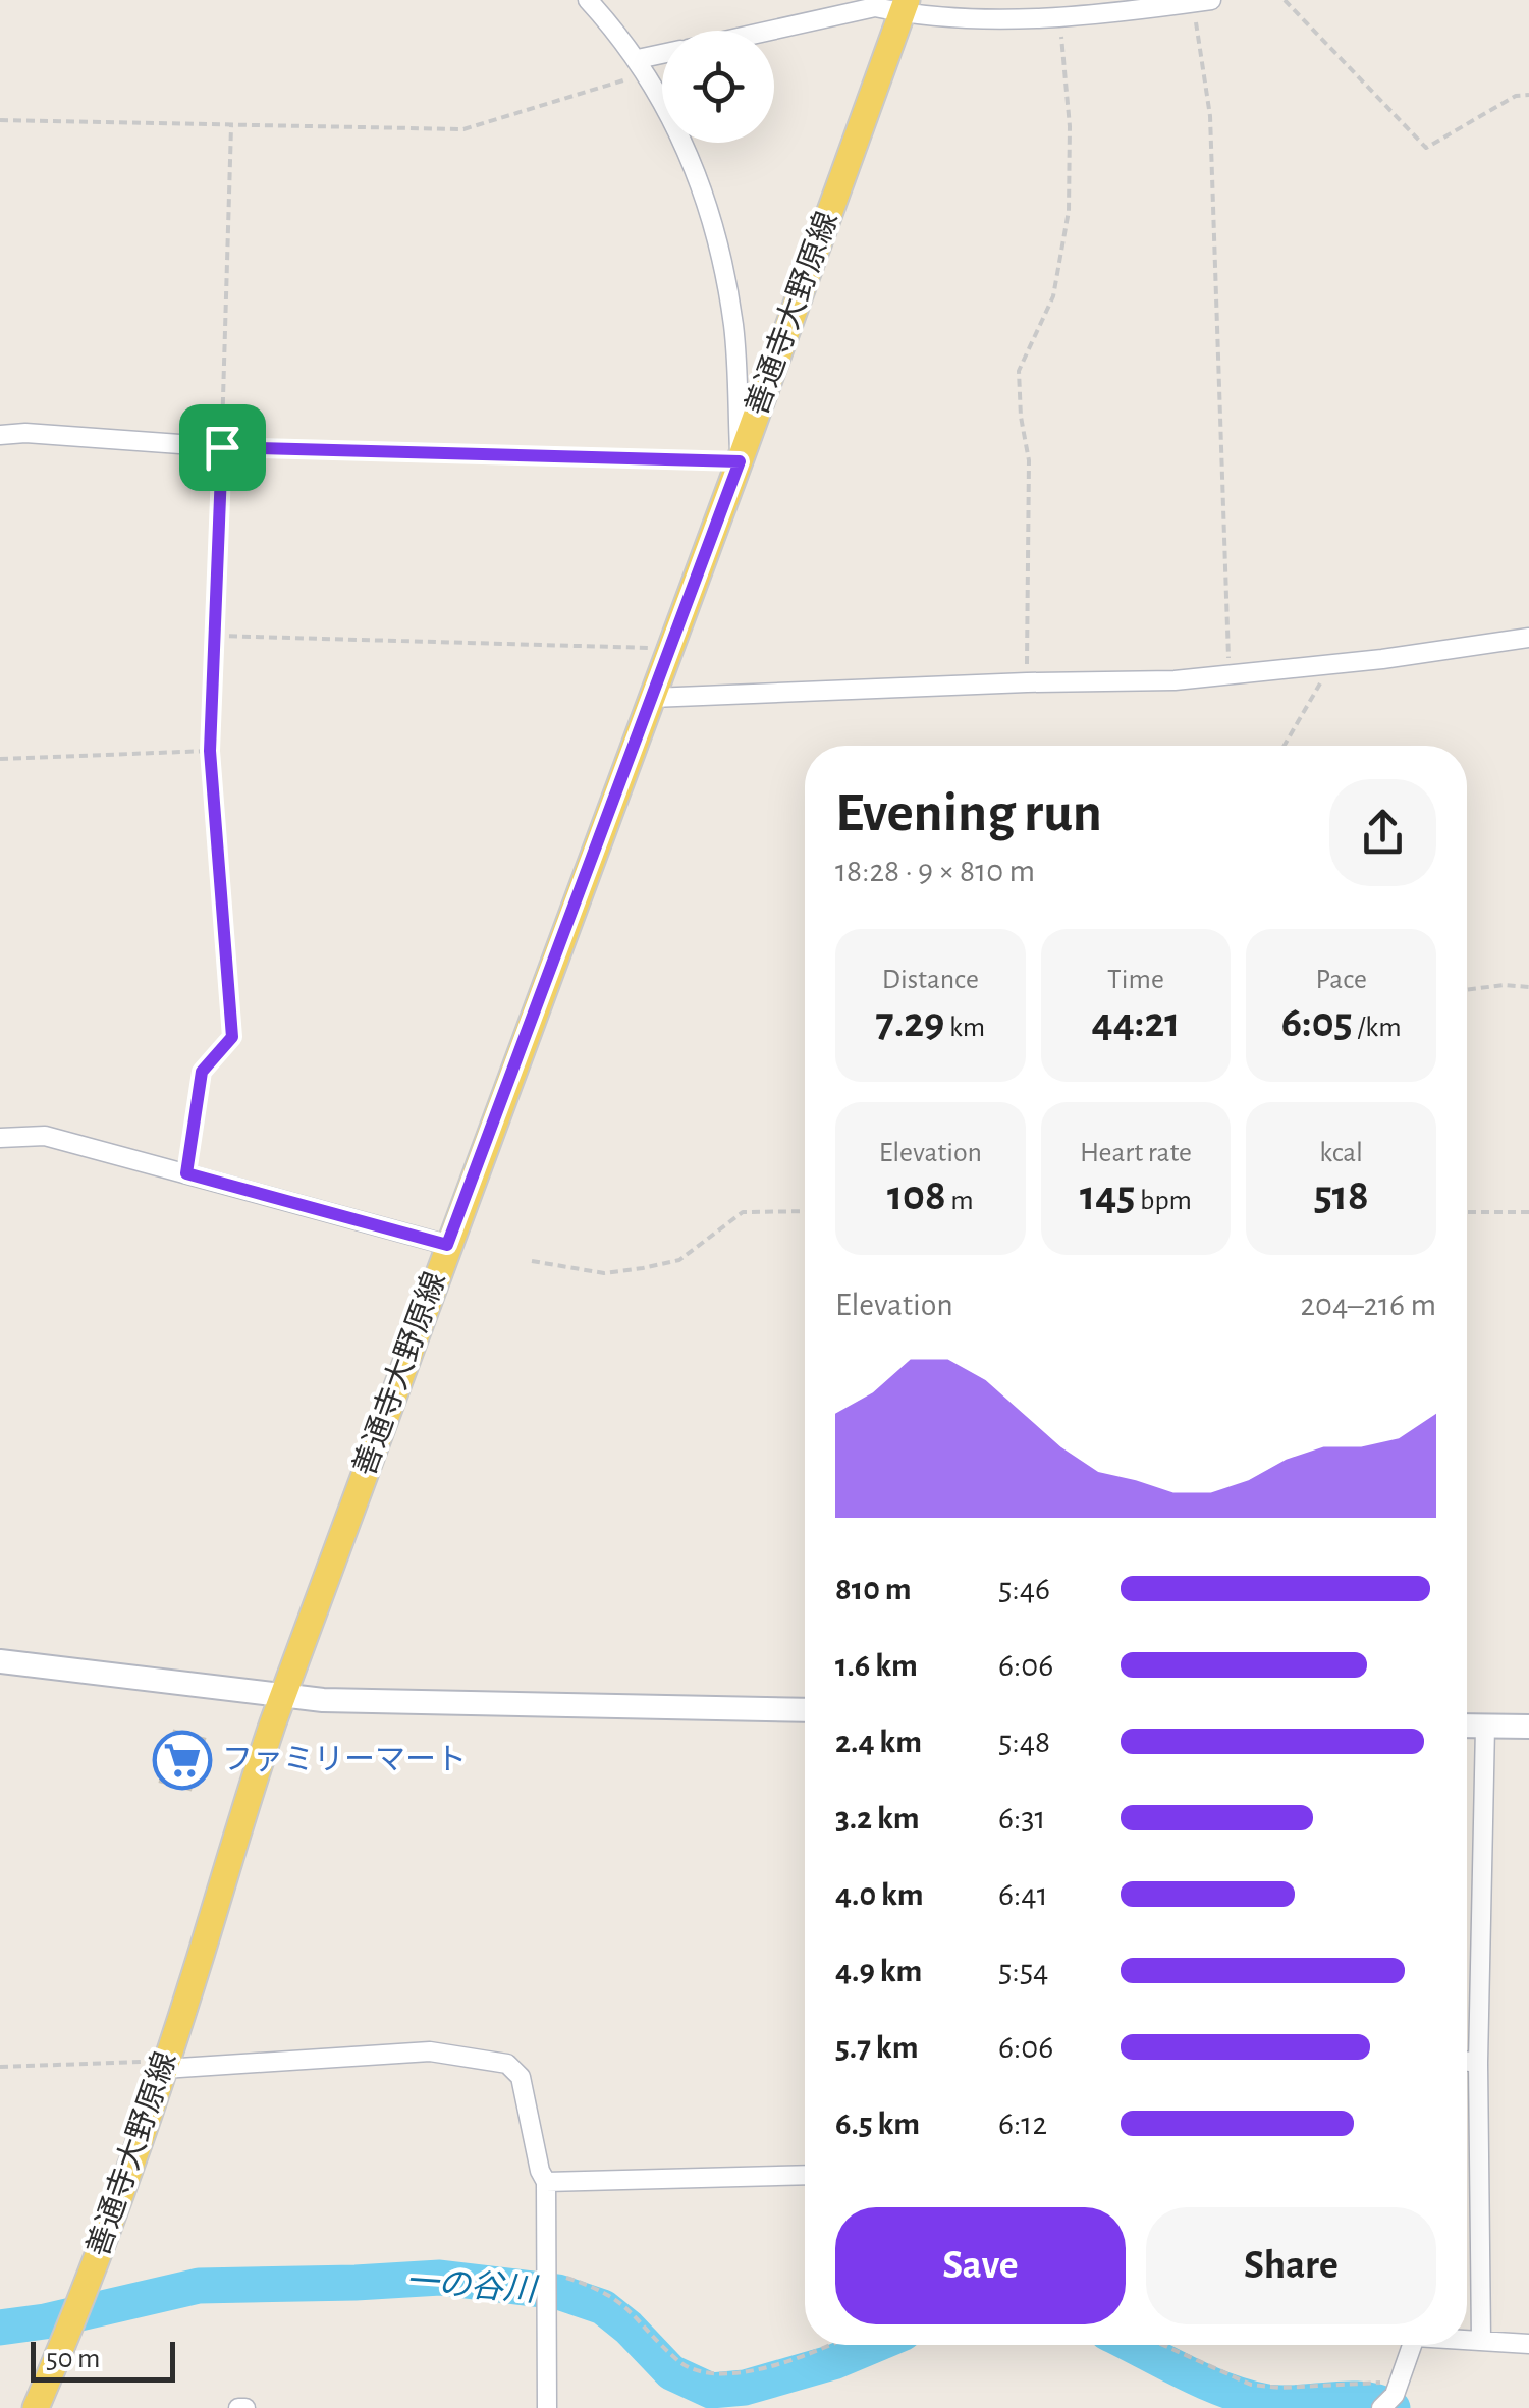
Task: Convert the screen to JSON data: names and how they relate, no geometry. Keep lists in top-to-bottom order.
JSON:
{
  "streets": {
    "main road": ["善通寺大野原線"]
  },
  "water": ["一の谷川"],
  "places": {
    "supermarket": ["ファミリーマート"]
  },
  "scale_bar": "50 m",
  "page": {
    "heading": ["Evening run", "18:28 · 9 × 810 m"],
    "stats": [
      ["Distance", "7.29 km"],
      ["Time", "44:21"],
      ["Pace", "6:05 /km"],
      ["Elevation", "108 m"],
      ["Heart rate", "145 bpm"],
      ["kcal", "518"]
    ],
    "chart": ["Elevation", "204–216 m"],
    "list": [
      {
        "name": "810 m",
        "note": "5:46"
      },
      {
        "name": "1.6 km",
        "note": "6:06"
      },
      {
        "name": "2.4 km",
        "note": "5:48"
      },
      {
        "name": "3.2 km",
        "note": "6:31"
      },
      {
        "name": "4.0 km",
        "note": "6:41"
      },
      {
        "name": "4.9 km",
        "note": "5:54"
      },
      {
        "name": "5.7 km",
        "note": "6:06"
      },
      {
        "name": "6.5 km",
        "note": "6:12"
      }
    ],
    "buttons": ["Save", "Share"],
    "scale": "50 m"
  }
}
